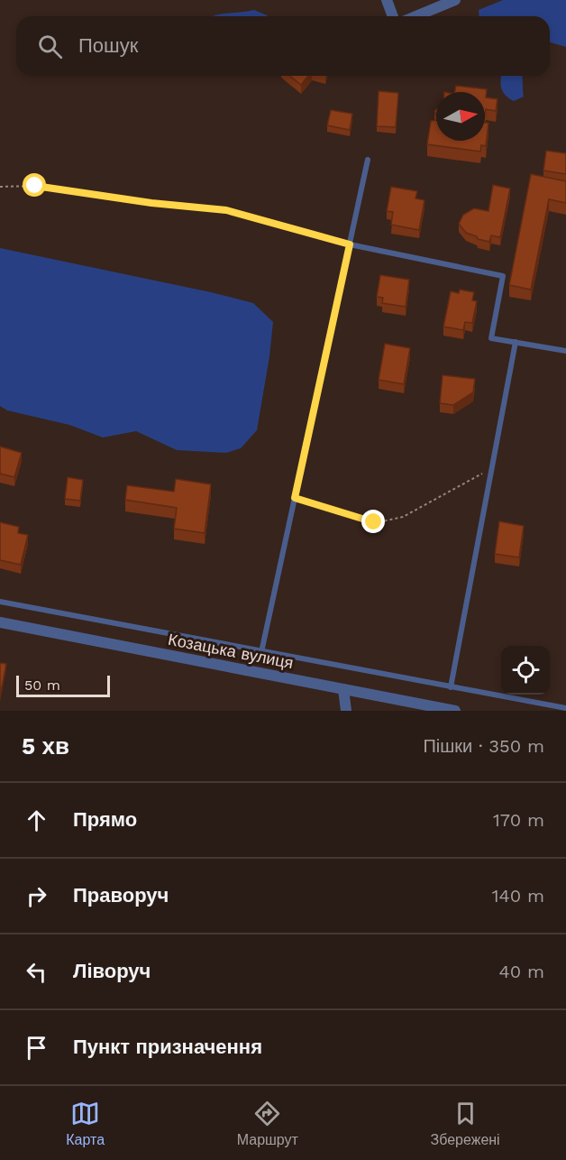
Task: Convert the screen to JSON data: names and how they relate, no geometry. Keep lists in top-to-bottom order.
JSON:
{
  "streets": {
    "street": ["Козацька вулиця"]
  },
  "scale_bar": "50 m",
  "north": "right",
  "page": {
    "search": "Пошук",
    "scale": "50 m",
    "heading": ["5 хв", "Пішки · 350 m"],
    "list": [
      ["Прямо", "170 m"],
      ["Праворуч", "140 m"],
      ["Ліворуч", "40 m"],
      "Пункт призначення"
    ],
    "nav": ["Карта", "Маршрут", "Збережені"]
  }
}
